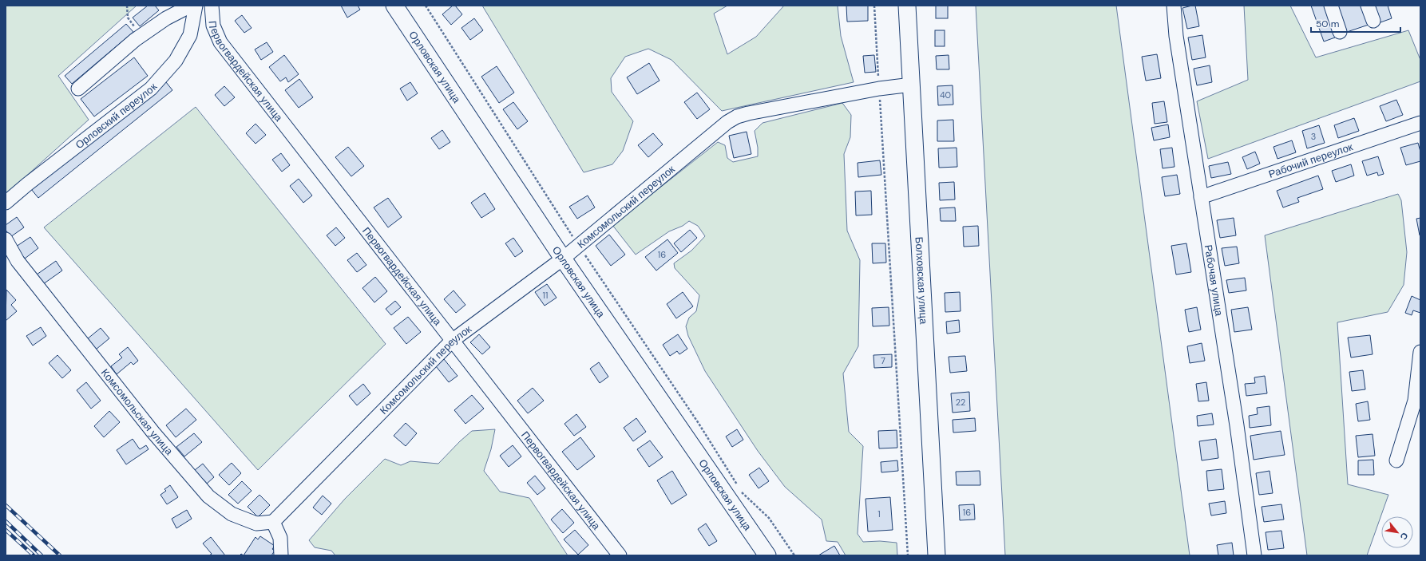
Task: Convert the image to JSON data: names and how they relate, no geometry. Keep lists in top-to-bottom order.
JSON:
{
  "streets": {
    "main road": ["Орловская улица", "Болховская улица"],
    "street": [
      "Первогвардейская улица",
      "Орловский переулок",
      "Рабочий переулок",
      "Комсомольский переулок",
      "Рабочая улица",
      "Комсомольская улица"
    ]
  },
  "crossings": [
    ["Орловская улица", "Комсомольский переулок"],
    ["Первогвардейская улица", "Комсомольский переулок"],
    ["Рабочий переулок", "Рабочая улица"],
    ["Комсомольский переулок", "Болховская улица"],
    ["Комсомольский переулок", "Комсомольская улица"]
  ],
  "house_numbers": [
    "40",
    "3",
    "16",
    "11",
    "7",
    "22",
    "16",
    "1"
  ],
  "scale_bar": "50 m",
  "north": "bottom right"
}
